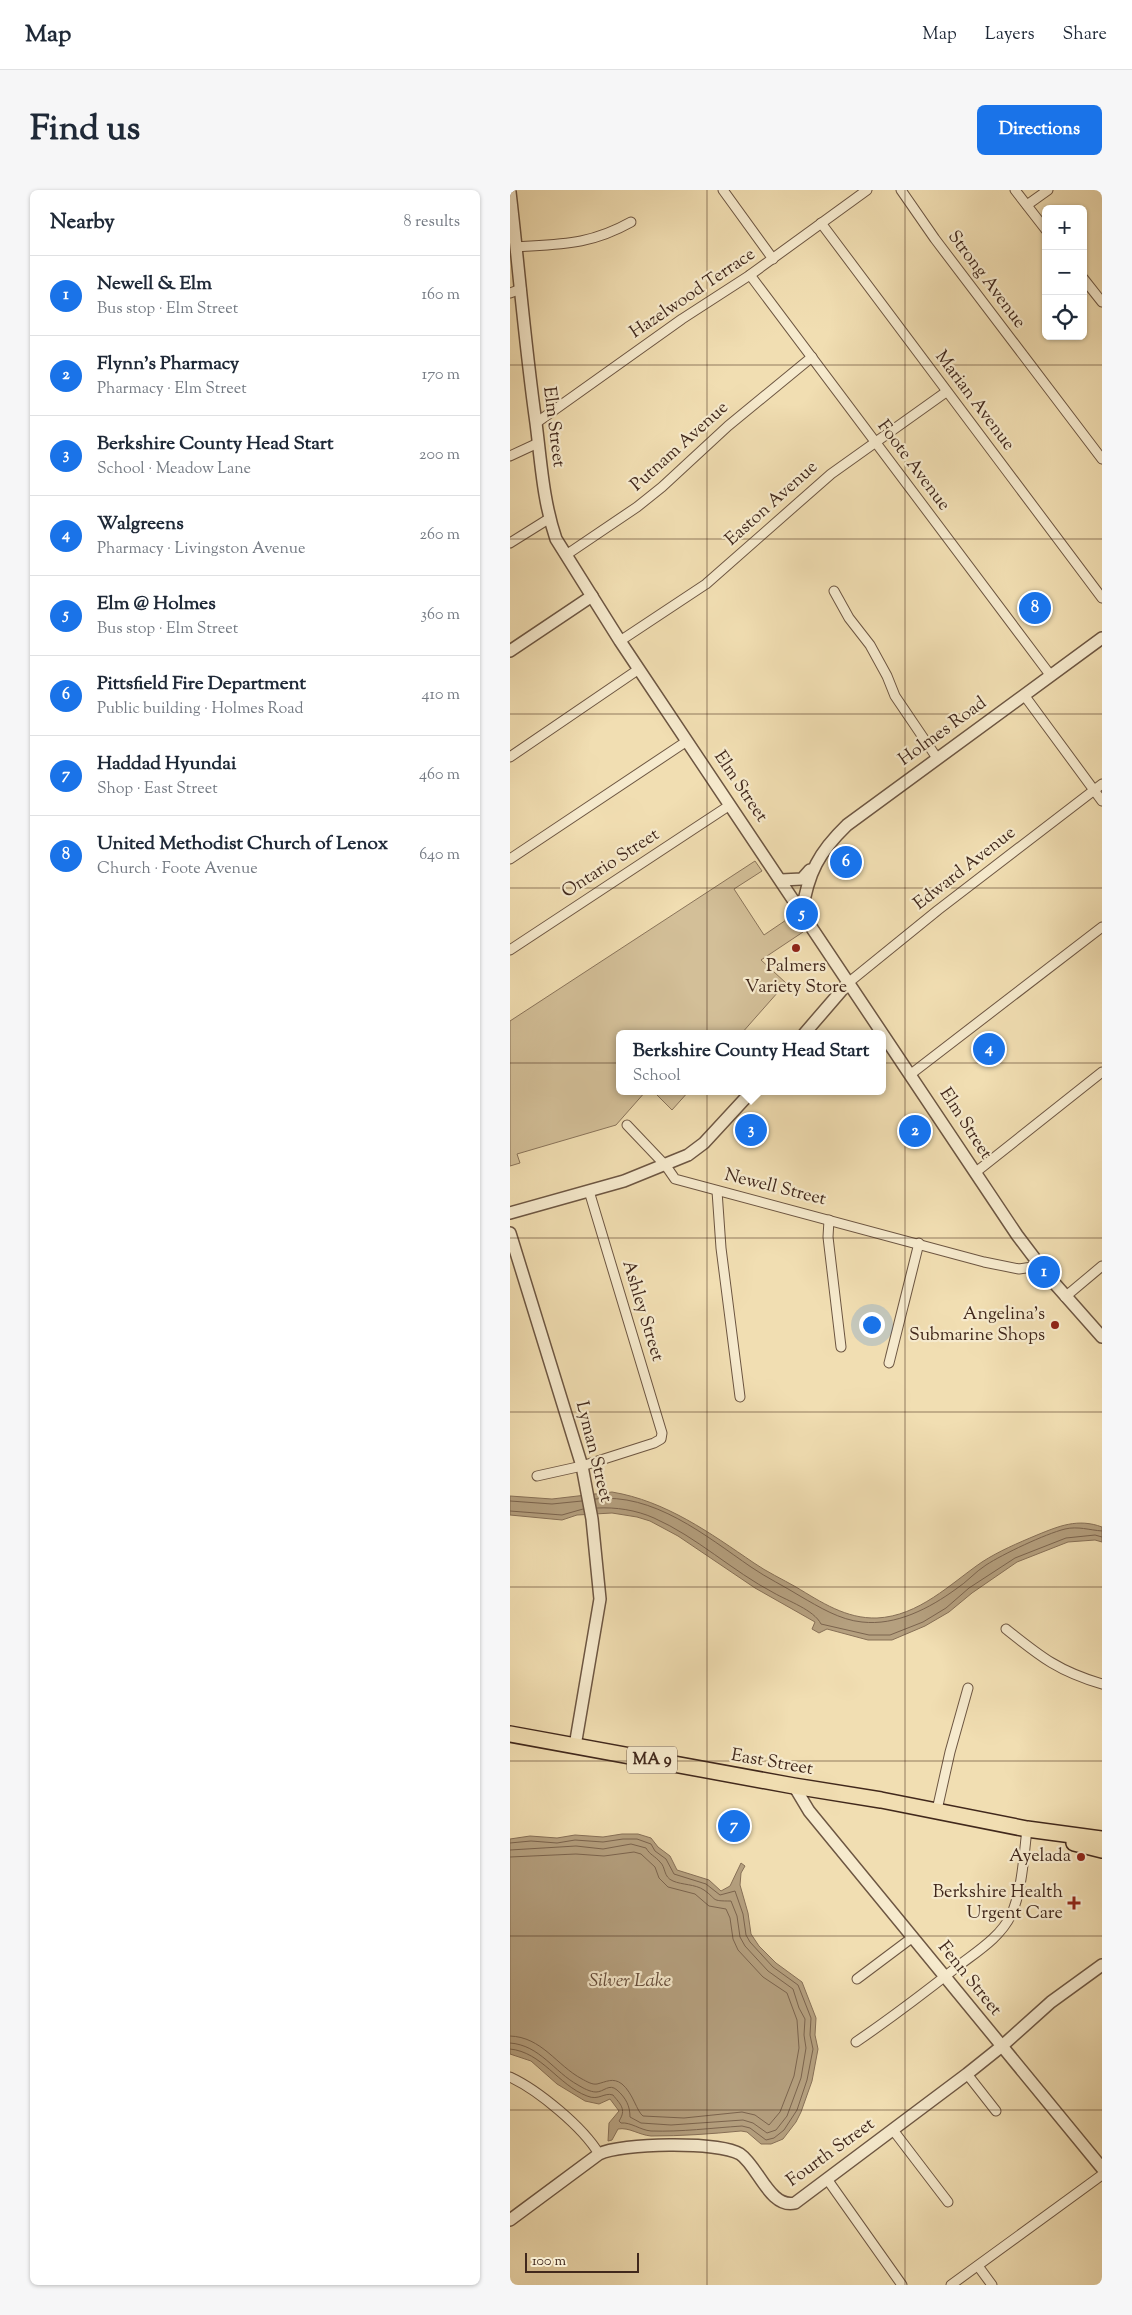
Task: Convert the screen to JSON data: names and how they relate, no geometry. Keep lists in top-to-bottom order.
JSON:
{
  "streets": {
    "highway": ["MA 9", "East Street"],
    "street": [
      "Strong Avenue",
      "Hazelwood Terrace",
      "Marian Avenue",
      "Elm Street",
      "Putnam Avenue",
      "Foote Avenue",
      "Easton Avenue",
      "Holmes Road",
      "Ontario Street",
      "Edward Avenue",
      "Newell Street",
      "Ashley Street",
      "Lyman Street",
      "Fenn Street",
      "Fourth Street"
    ]
  },
  "crossings": [
    ["Hazelwood Terrace", "Marian Avenue"],
    ["Hazelwood Terrace", "Elm Street"],
    ["Hazelwood Terrace", "Foote Avenue"],
    ["Marian Avenue", "Easton Avenue"],
    ["Elm Street", "Putnam Avenue"],
    ["Elm Street", "Easton Avenue"],
    ["Elm Street", "Holmes Road"],
    ["Elm Street", "Ontario Street"],
    ["Elm Street", "Edward Avenue"],
    ["Elm Street", "Newell Street"],
    ["Putnam Avenue", "Foote Avenue"],
    ["Foote Avenue", "Easton Avenue"],
    ["Foote Avenue", "Holmes Road"],
    ["Ashley Street", "Lyman Street"],
    ["Lyman Street", "East Street"],
    ["East Street", "Fenn Street"],
    ["Fenn Street", "Fourth Street"]
  ],
  "water": ["Silver Lake"],
  "places": {
    "other": ["Palmers Variety Store", "Angelina's Submarine Shops", "Ayelada"],
    "health": ["Berkshire Health Urgent Care"]
  },
  "scale_bar": "100 m",
  "page": {
    "header": "Map",
    "nav": ["Map", "Layers", "Share"],
    "title": "Find us",
    "buttons": "Directions",
    "heading": ["Nearby", "8 results"],
    "map_buttons": ["+", "−"],
    "list": [
      {
        "mark": "1",
        "name": "Newell & Elm",
        "note": "Bus stop · Elm Street",
        "value": "160 m"
      },
      {
        "mark": "2",
        "name": "Flynn's Pharmacy",
        "note": "Pharmacy · Elm Street",
        "value": "170 m"
      },
      {
        "mark": "3",
        "name": "Berkshire County Head Start",
        "note": "School · Meadow Lane",
        "value": "200 m"
      },
      {
        "mark": "4",
        "name": "Walgreens",
        "note": "Pharmacy · Livingston Avenue",
        "value": "260 m"
      },
      {
        "mark": "5",
        "name": "Elm @ Holmes",
        "note": "Bus stop · Elm Street",
        "value": "360 m"
      },
      {
        "mark": "6",
        "name": "Pittsfield Fire Department",
        "note": "Public building · Holmes Road",
        "value": "410 m"
      },
      {
        "mark": "7",
        "name": "Haddad Hyundai",
        "note": "Shop · East Street",
        "value": "460 m"
      },
      {
        "mark": "8",
        "name": "United Methodist Church of Lenox",
        "note": "Church · Foote Avenue",
        "value": "640 m"
      }
    ],
    "pins": [
      "8",
      "6",
      "5",
      "4",
      "3",
      "2",
      "1",
      "7"
    ],
    "popup": ["Berkshire County Head Start", "School"],
    "scale": "100 m"
  }
}
